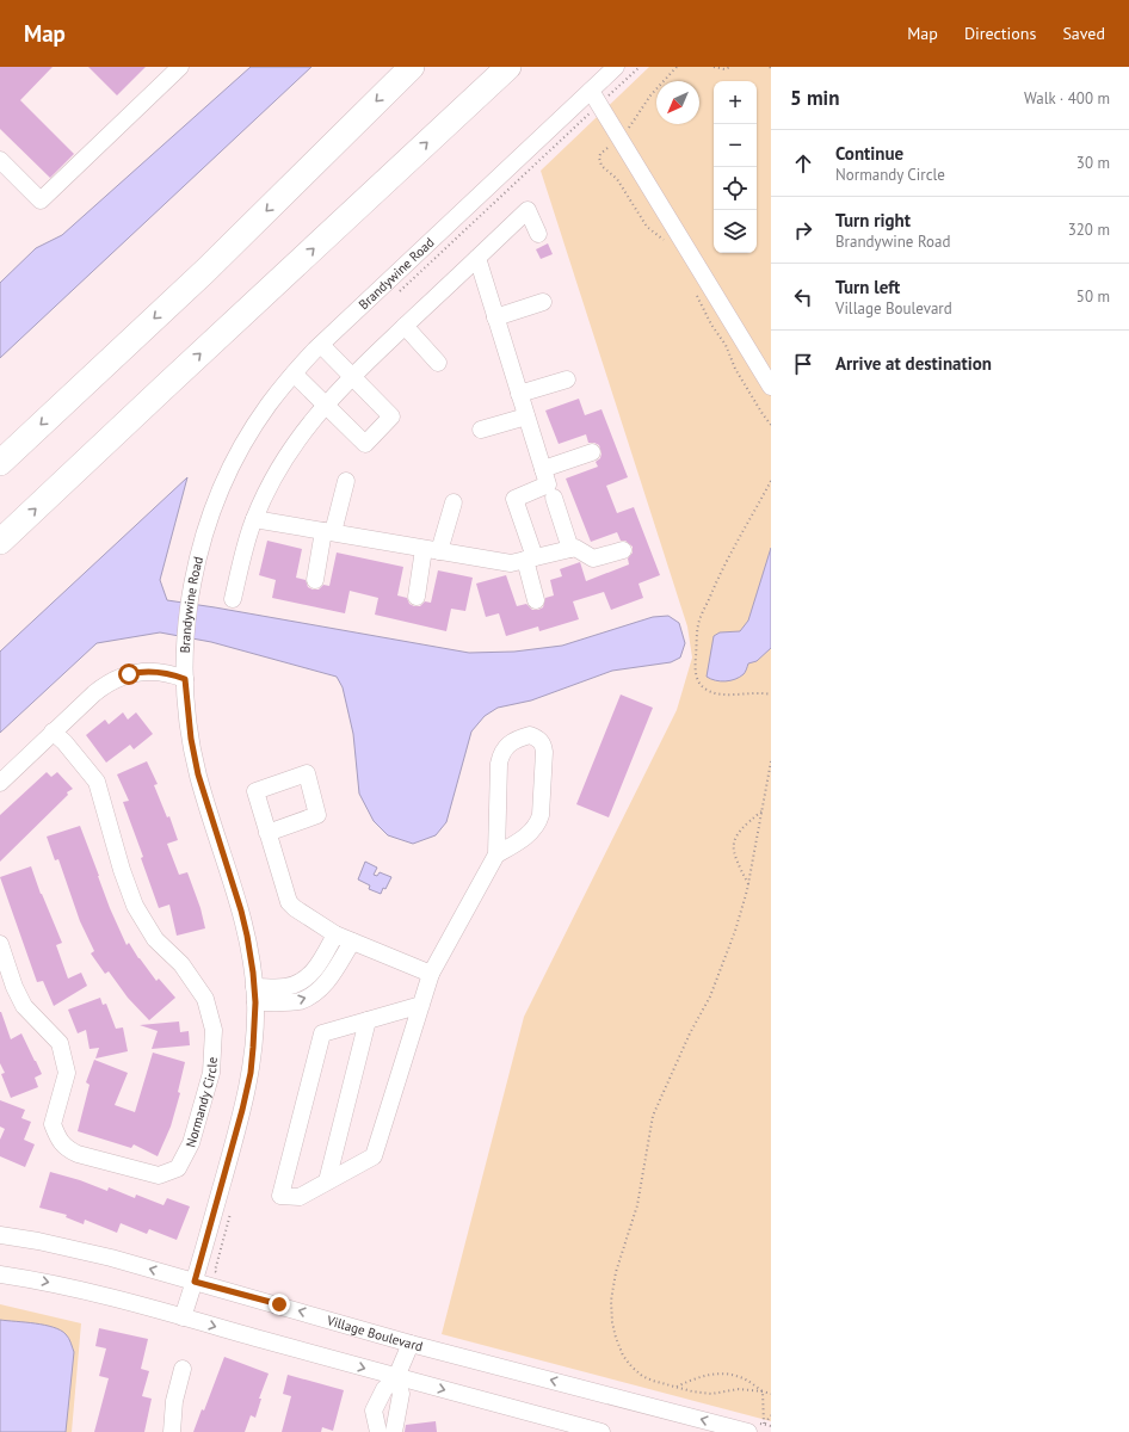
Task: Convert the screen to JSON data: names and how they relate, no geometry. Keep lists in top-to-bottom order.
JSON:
{
  "streets": {
    "street": ["Brandywine Road", "Normandy Circle", "Village Boulevard"]
  },
  "crossings": [
    ["Brandywine Road", "Village Boulevard"]
  ],
  "north": "bottom left",
  "page": {
    "header": "Map",
    "nav": ["Map", "Directions", "Saved"],
    "heading": ["5 min", "Walk · 400 m"],
    "map_buttons": ["+", "−"],
    "list": [
      ["Continue", "Normandy Circle", "30 m"],
      ["Turn right", "Brandywine Road", "320 m"],
      ["Turn left", "Village Boulevard", "50 m"],
      "Arrive at destination"
    ]
  }
}
